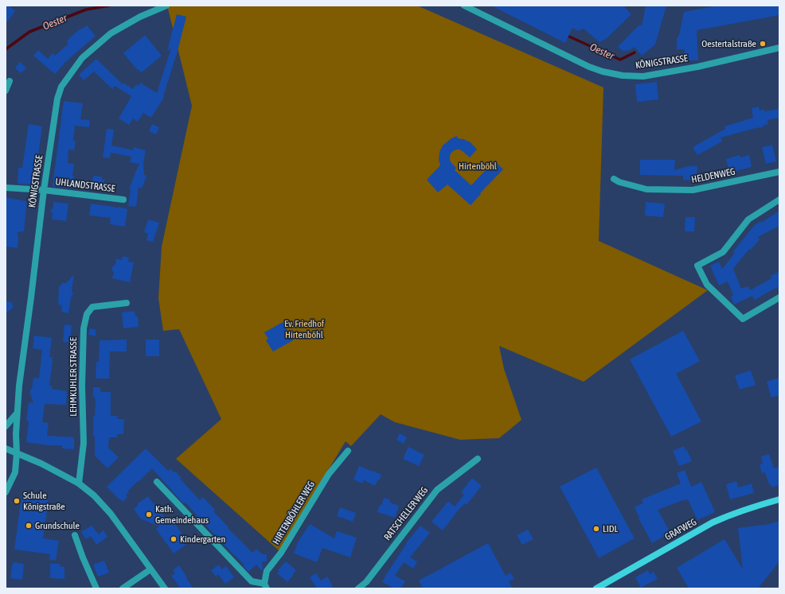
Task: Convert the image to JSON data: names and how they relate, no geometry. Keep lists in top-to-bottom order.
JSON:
{
  "streets": {
    "main road": ["GRAFWEG"],
    "street": [
      "KÖNIGSTRASSE",
      "HELDENWEG",
      "UHLANDSTRASSE",
      "LEHMKUHLER STRASSE",
      "HIRTENBÖHLER WEG",
      "RATSCHELLER WEG"
    ]
  },
  "crossings": [
    ["KÖNIGSTRASSE", "UHLANDSTRASSE"]
  ],
  "water": ["Oester"],
  "parks": ["Hirtenböhl", "Ev. Friedhof Hirtenböhl"],
  "places": [
    "Oestertalstraße",
    "Schule Königstraße",
    "Kath. Gemeindehaus",
    "Grundschule",
    "LIDL",
    "Kindergarten"
  ]
}
